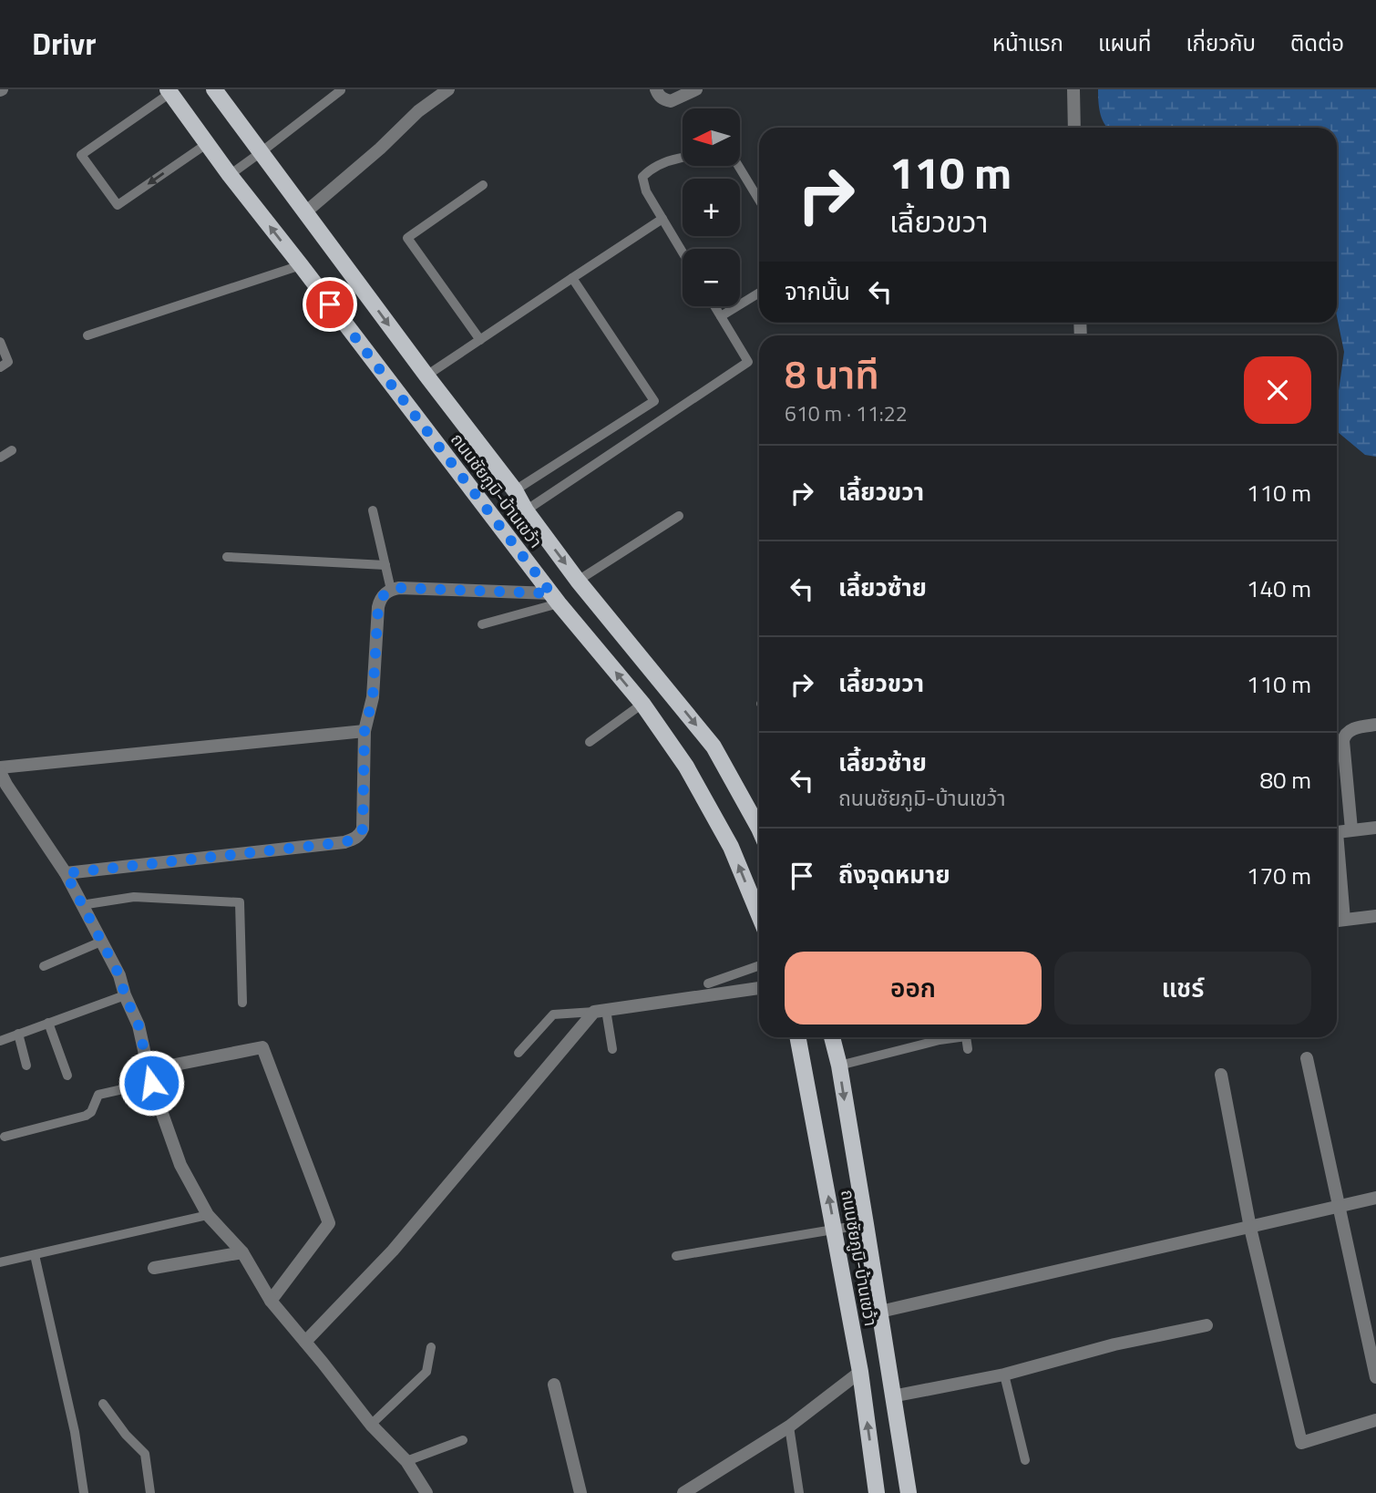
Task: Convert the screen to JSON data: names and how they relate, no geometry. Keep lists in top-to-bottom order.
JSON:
{
  "streets": {
    "main road": ["ถนนชัยภูมิ-บ้านเขว้า"]
  },
  "north": "left",
  "page": {
    "header": "Drivr",
    "nav": [
      "หน้าแรก",
      "แผนที่",
      "เกี่ยวกับ",
      "ติดต่อ"
    ],
    "map_buttons": ["+", "−"],
    "turn": ["110 m", "เลี้ยวขวา"],
    "then": "จากนั้น",
    "heading": ["8 นาที", "610 m · 11:22"],
    "list": [
      {
        "name": "เลี้ยวขวา",
        "value": "110 m"
      },
      {
        "name": "เลี้ยวซ้าย",
        "value": "140 m"
      },
      {
        "name": "เลี้ยวขวา",
        "value": "110 m"
      },
      {
        "name": "เลี้ยวซ้าย",
        "note": "ถนนชัยภูมิ-บ้านเขว้า",
        "value": "80 m"
      },
      {
        "name": "ถึงจุดหมาย",
        "value": "170 m"
      }
    ],
    "buttons": ["ออก", "แชร์"]
  }
}
